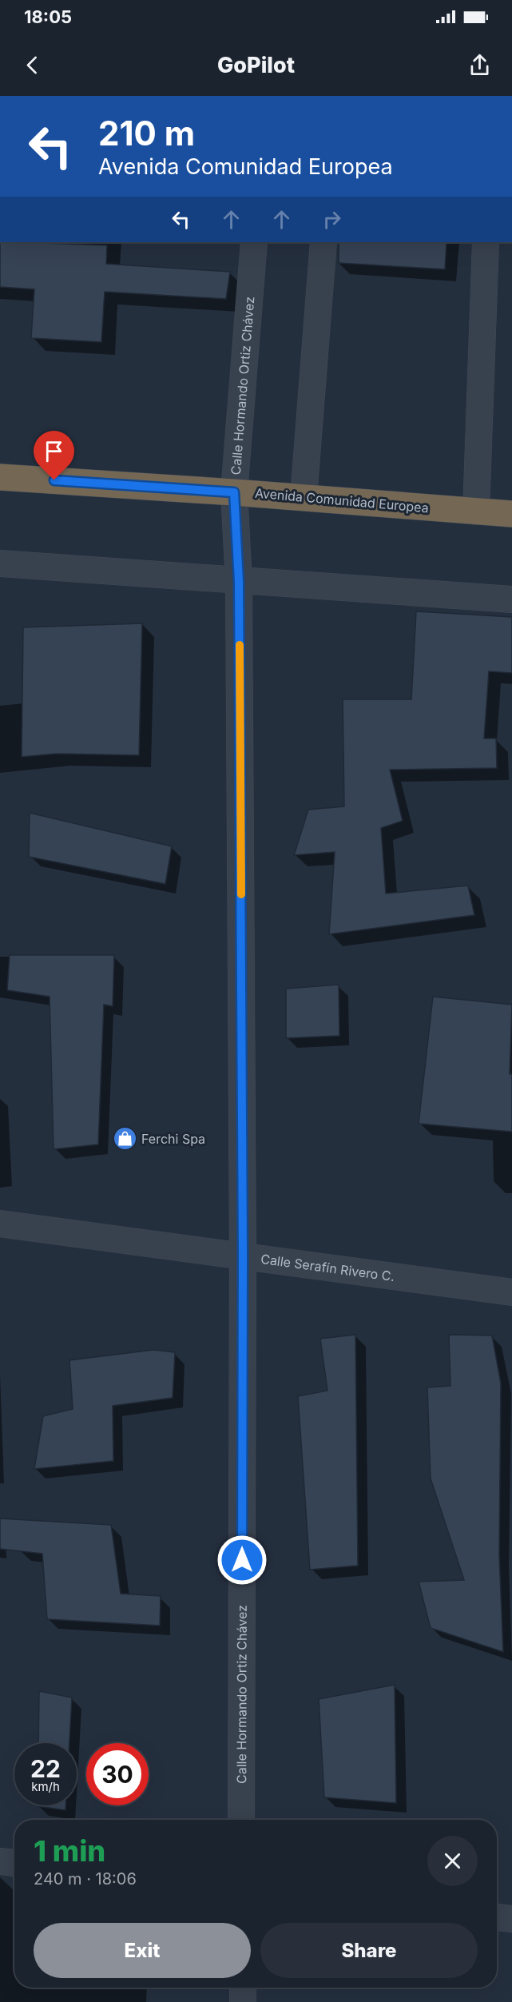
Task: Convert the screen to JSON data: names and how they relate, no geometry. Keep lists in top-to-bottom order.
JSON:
{
  "streets": {
    "highway": ["Avenida Comunidad Europea"],
    "street": ["Calle Hormando Ortiz Chávez", "Calle Serafín Rivero C."]
  },
  "crossings": [
    ["Calle Hormando Ortiz Chávez", "Avenida Comunidad Europea"],
    ["Calle Hormando Ortiz Chávez", "Calle Serafín Rivero C."]
  ],
  "places": {
    "shop": ["Ferchi Spa"]
  },
  "page": {
    "status": "18:05",
    "header": "GoPilot",
    "turn": ["210 m", "Avenida Comunidad Europea"],
    "speed": "22 km/h",
    "limit": "30",
    "heading": ["1 min", "240 m · 18:06"],
    "buttons": ["Exit", "Share"]
  }
}
